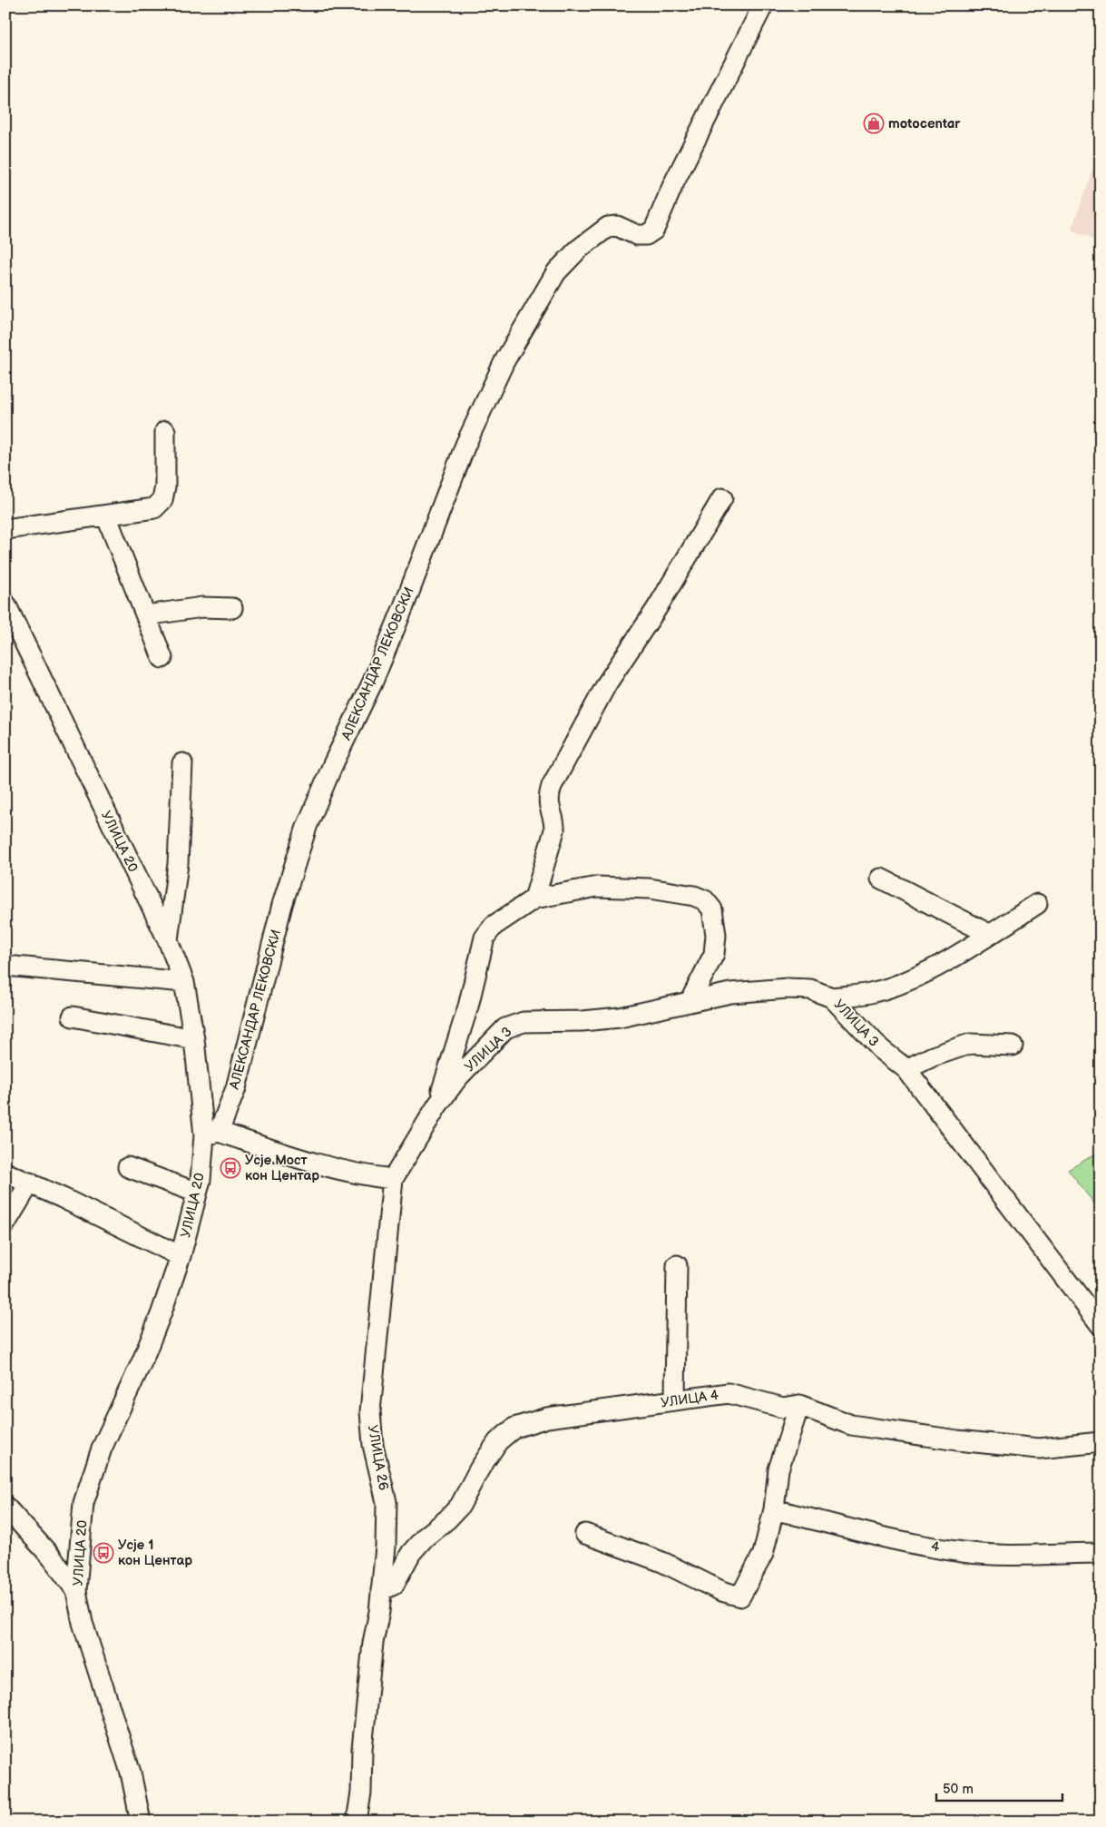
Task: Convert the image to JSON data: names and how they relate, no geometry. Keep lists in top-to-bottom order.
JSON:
{
  "streets": {
    "street": [
      "АЛЕКСАНДАР ЛЕКОВСКИ",
      "УЛИЦА 20",
      "УЛИЦА 3",
      "УЛИЦА 4",
      "УЛИЦА 26",
      "4"
    ]
  },
  "crossings": [
    ["АЛЕКСАНДАР ЛЕКОВСКИ", "УЛИЦА 20"],
    ["УЛИЦА 3", "УЛИЦА 26"],
    ["УЛИЦА 4", "УЛИЦА 26"]
  ],
  "places": {
    "shop": ["motocentar"],
    "bus stop": ["Усје Мост кон Центар", "Усје 1 кон Центар"]
  },
  "scale_bar": "50 m"
}
